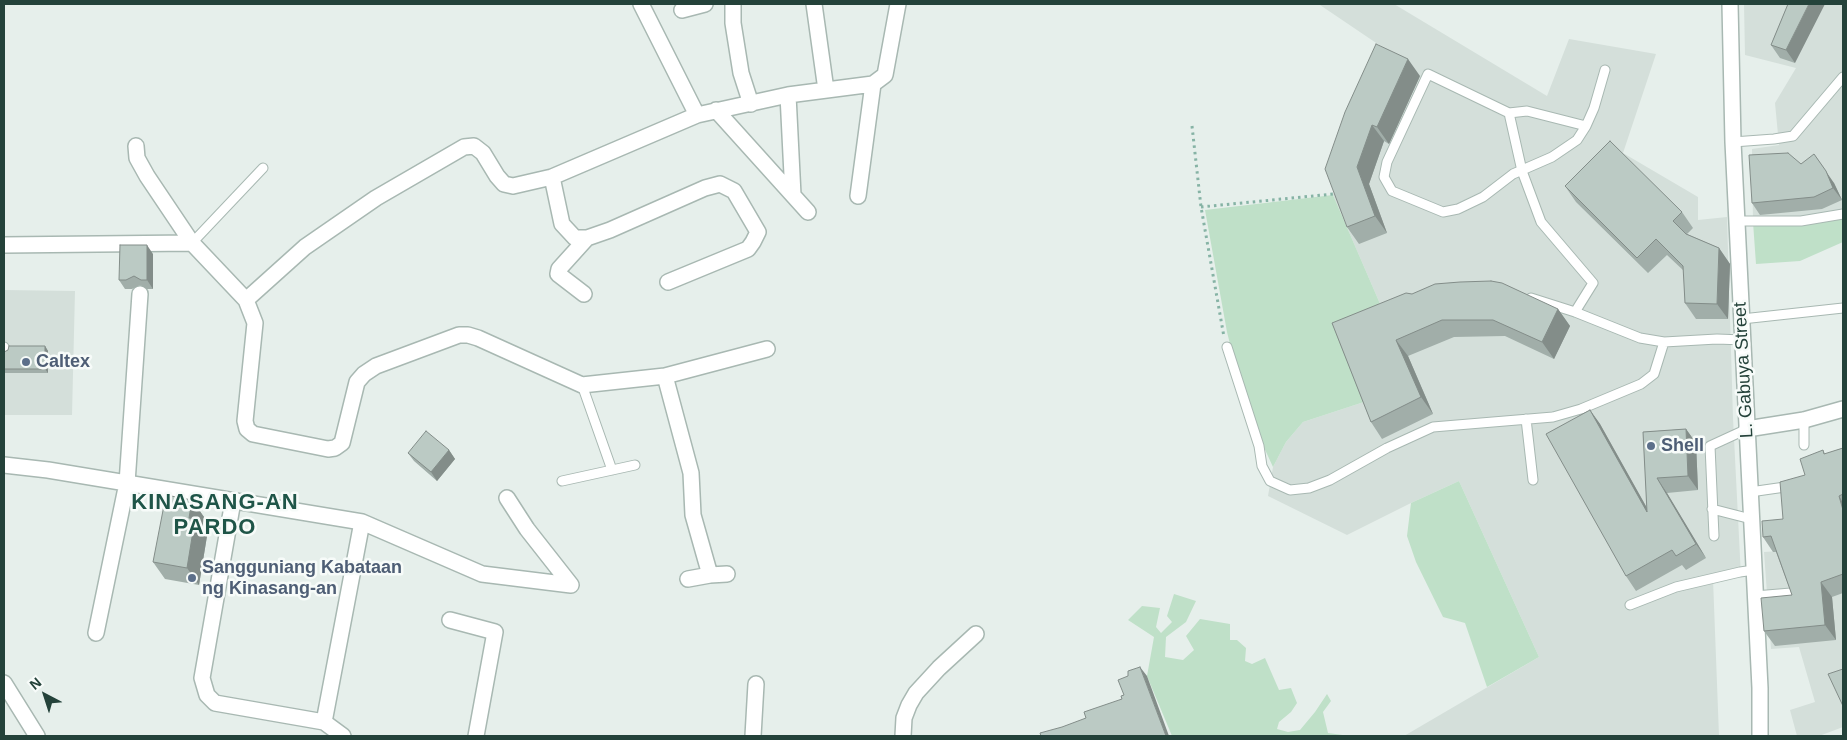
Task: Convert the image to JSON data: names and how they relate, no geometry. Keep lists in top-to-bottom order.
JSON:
{
  "streets": {
    "street": ["L. Gabuya Street"]
  },
  "districts": ["KINASANG-AN PARDO"],
  "places": ["Caltex", "Shell", "Sangguniang Kabataan ng Kinasang-an"],
  "north": "top left"
}
